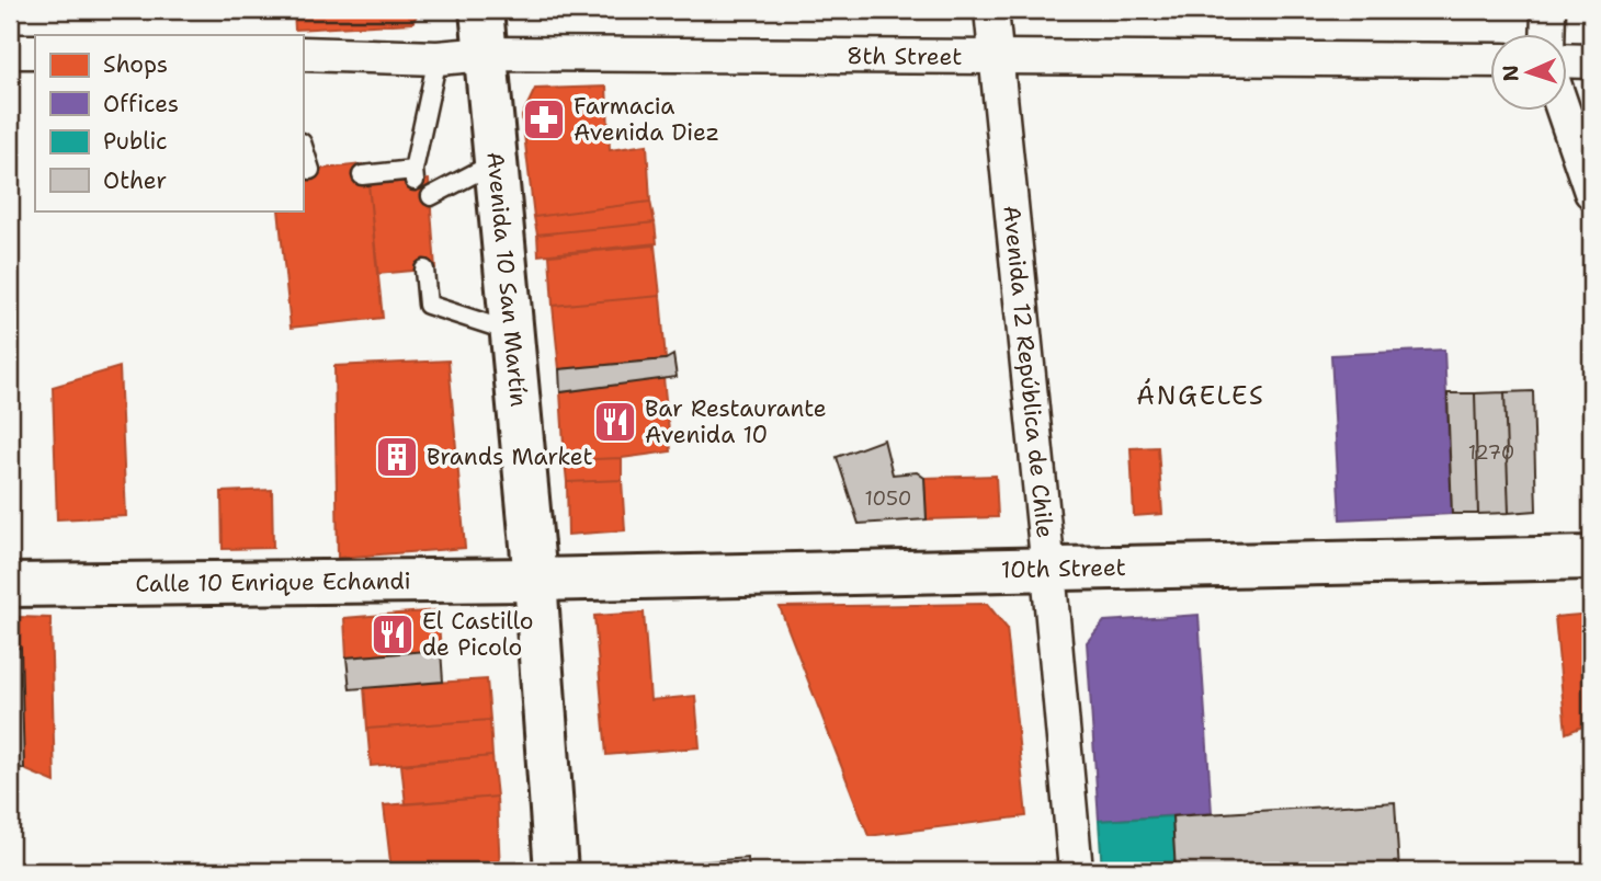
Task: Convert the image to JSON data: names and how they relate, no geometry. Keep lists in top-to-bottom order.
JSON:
{
  "streets": {
    "street": [
      "8th Street",
      "Avenida 10 San Martín",
      "Avenida 12 República de Chile",
      "10th Street",
      "Calle 10 Enrique Echandi"
    ]
  },
  "crossings": [
    ["8th Street", "Avenida 10 San Martín"],
    ["8th Street", "Avenida 12 República de Chile"],
    ["Avenida 10 San Martín", "10th Street"],
    ["Avenida 10 San Martín", "Calle 10 Enrique Echandi"],
    ["Avenida 12 República de Chile", "10th Street"],
    ["10th Street", "Calle 10 Enrique Echandi"]
  ],
  "districts": ["ÁNGELES"],
  "places": {
    "pharmacy": ["Farmacia Avenida Diez"],
    "restaurant": ["Bar Restaurante Avenida 10", "El Castillo de Picolo"],
    "building": ["Brands Market"]
  },
  "house_numbers": ["1270", "1050"],
  "legend": [
    "Shops",
    "Offices",
    "Public",
    "Other"
  ],
  "north": "left"
}
